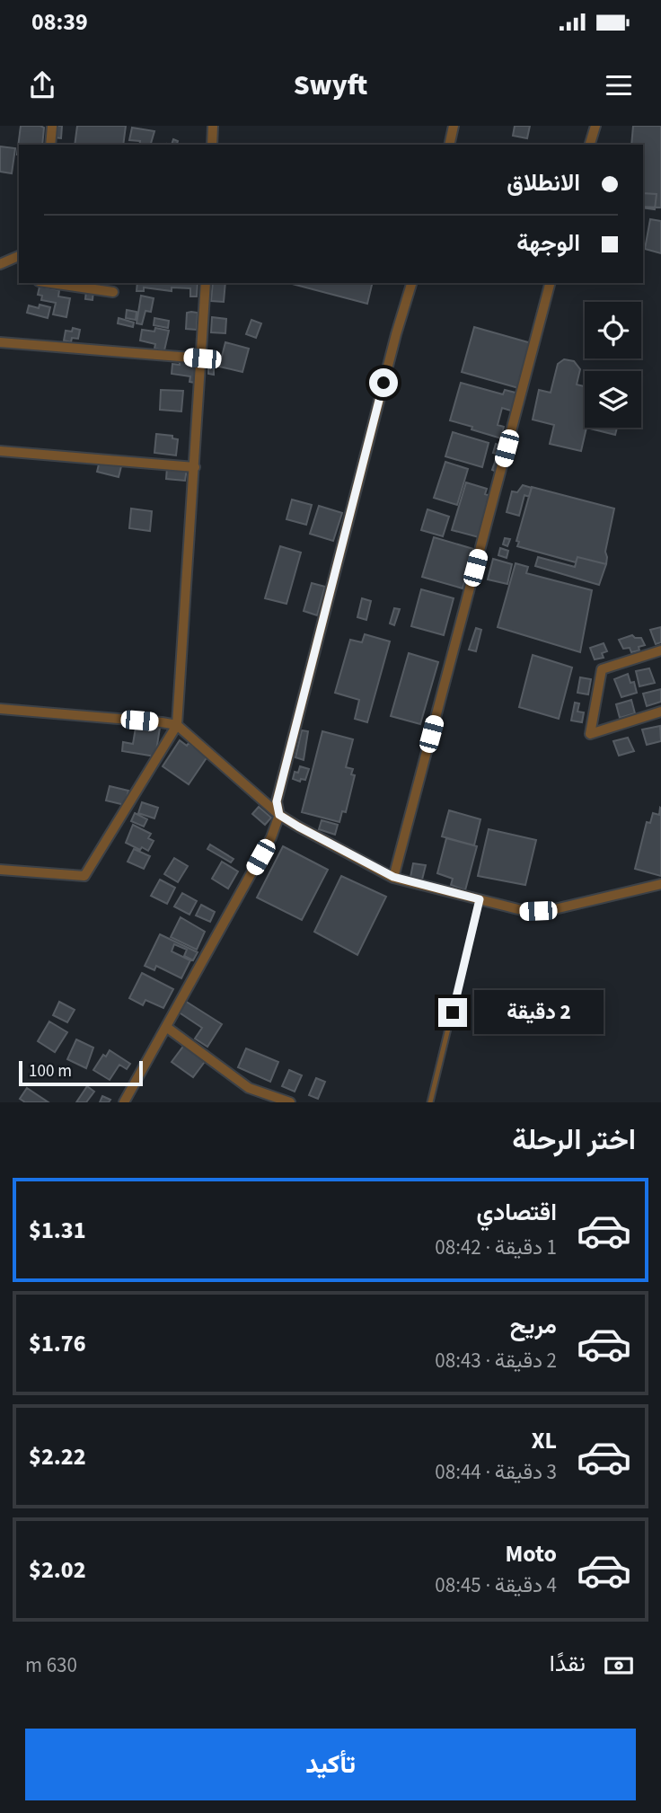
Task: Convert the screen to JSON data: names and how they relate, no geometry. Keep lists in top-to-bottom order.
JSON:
{
  "scale_bar": "100 m",
  "page": {
    "status": "08:39",
    "header": "Swyft",
    "banner": ["الانطلاق", "الوجهة"],
    "bubble": "2 دقيقة",
    "scale": "100 m",
    "heading": "اختر الرحلة",
    "list": [
      {
        "name": "اقتصادي",
        "note": "1 دقيقة · 08:42",
        "value": "$1.31"
      },
      {
        "name": "مريح",
        "note": "2 دقيقة · 08:43",
        "value": "$1.76"
      },
      {
        "name": "XL",
        "note": "3 دقيقة · 08:44",
        "value": "$2.22"
      },
      {
        "name": "Moto",
        "note": "4 دقيقة · 08:45",
        "value": "$2.02"
      }
    ],
    "pay": ["نقدًا", "630 m"],
    "buttons": "تأكيد"
  }
}
